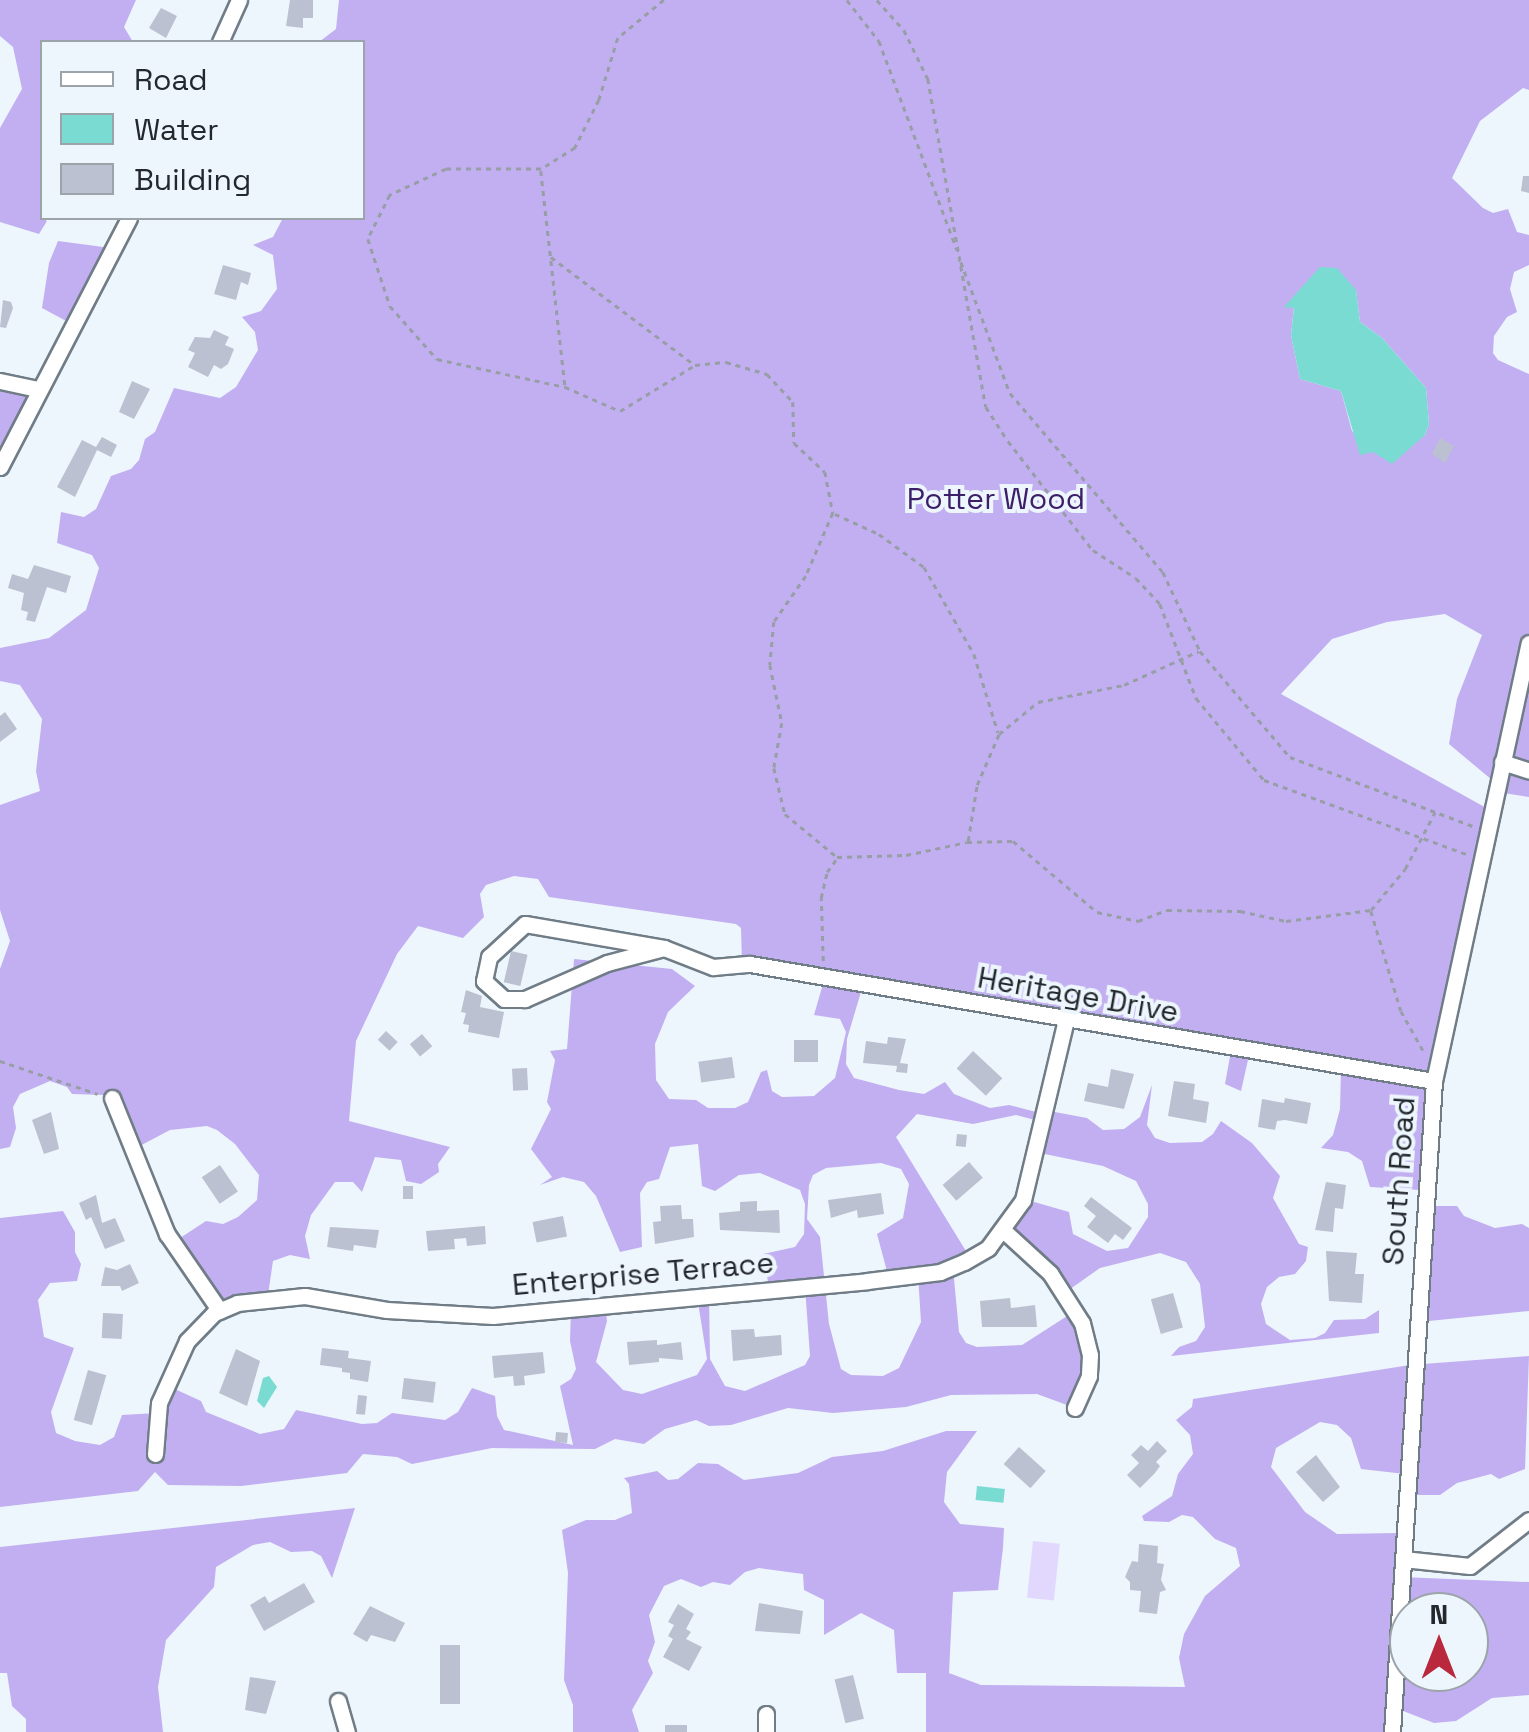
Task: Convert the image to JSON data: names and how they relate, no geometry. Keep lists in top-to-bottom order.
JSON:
{
  "streets": {
    "street": ["Heritage Drive", "South Road", "Enterprise Terrace"]
  },
  "crossings": [
    ["Heritage Drive", "South Road"],
    ["Heritage Drive", "Enterprise Terrace"]
  ],
  "parks": ["Potter Wood"],
  "legend": ["Road", "Water", "Building"],
  "north": "top"
}
